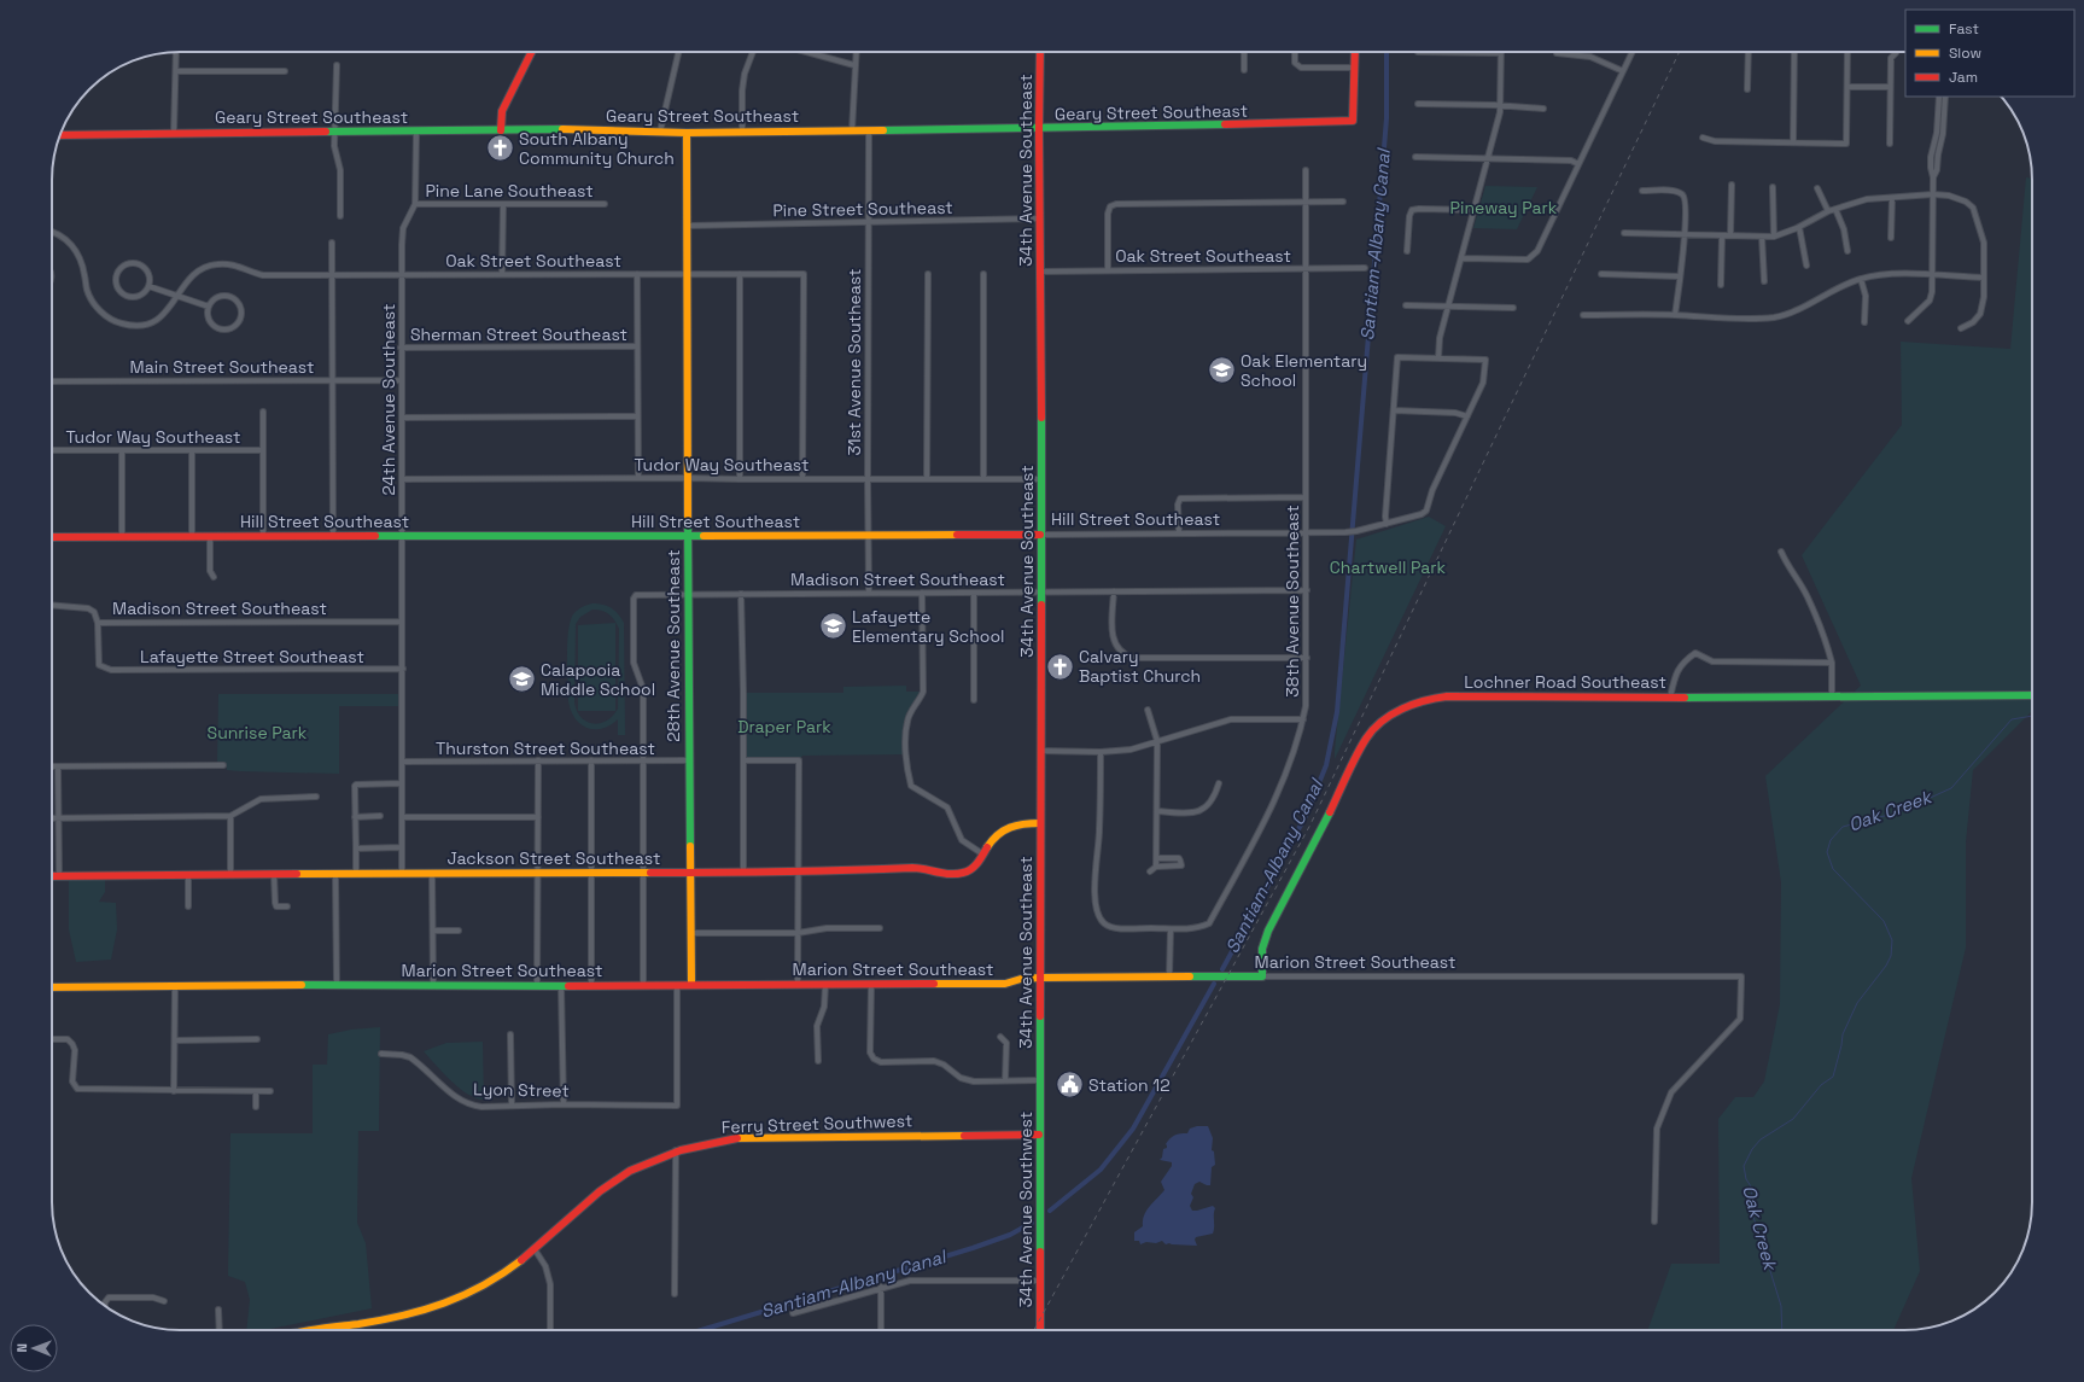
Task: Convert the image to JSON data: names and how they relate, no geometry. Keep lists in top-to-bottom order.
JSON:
{
  "streets": {
    "street": [
      "Geary Street Southeast",
      "34th Avenue Southeast",
      "Pine Lane Southeast",
      "Pine Street Southeast",
      "Oak Street Southeast",
      "Sherman Street Southeast",
      "31st Avenue Southeast",
      "Main Street Southeast",
      "24th Avenue Southeast",
      "Tudor Way Southeast",
      "Hill Street Southeast",
      "Madison Street Southeast",
      "38th Avenue Southeast",
      "28th Avenue Southeast",
      "Lafayette Street Southeast",
      "Lochner Road Southeast",
      "Thurston Street Southeast",
      "Jackson Street Southeast",
      "Marion Street Southeast",
      "Lyon Street",
      "Ferry Street Southwest",
      "34th Avenue Southwest"
    ]
  },
  "crossings": [
    ["Geary Street Southeast", "34th Avenue Southeast"],
    ["Geary Street Southeast", "31st Avenue Southeast"],
    ["Geary Street Southeast", "24th Avenue Southeast"],
    ["Geary Street Southeast", "28th Avenue Southeast"],
    ["34th Avenue Southeast", "Pine Street Southeast"],
    ["34th Avenue Southeast", "Oak Street Southeast"],
    ["34th Avenue Southeast", "Tudor Way Southeast"],
    ["34th Avenue Southeast", "Hill Street Southeast"],
    ["34th Avenue Southeast", "Madison Street Southeast"],
    ["34th Avenue Southeast", "Jackson Street Southeast"],
    ["34th Avenue Southeast", "Marion Street Southeast"],
    ["34th Avenue Southeast", "34th Avenue Southwest"],
    ["Pine Lane Southeast", "24th Avenue Southeast"],
    ["Pine Street Southeast", "31st Avenue Southeast"],
    ["Pine Street Southeast", "28th Avenue Southeast"],
    ["Oak Street Southeast", "24th Avenue Southeast"],
    ["Oak Street Southeast", "Tudor Way Southeast"],
    ["Oak Street Southeast", "38th Avenue Southeast"],
    ["Oak Street Southeast", "28th Avenue Southeast"],
    ["Sherman Street Southeast", "24th Avenue Southeast"],
    ["31st Avenue Southeast", "Tudor Way Southeast"],
    ["31st Avenue Southeast", "Hill Street Southeast"],
    ["31st Avenue Southeast", "Madison Street Southeast"],
    ["Main Street Southeast", "24th Avenue Southeast"],
    ["24th Avenue Southeast", "Tudor Way Southeast"],
    ["24th Avenue Southeast", "Hill Street Southeast"],
    ["24th Avenue Southeast", "Madison Street Southeast"],
    ["24th Avenue Southeast", "Lafayette Street Southeast"],
    ["24th Avenue Southeast", "Thurston Street Southeast"],
    ["24th Avenue Southeast", "Jackson Street Southeast"],
    ["Tudor Way Southeast", "28th Avenue Southeast"],
    ["Hill Street Southeast", "38th Avenue Southeast"],
    ["Hill Street Southeast", "28th Avenue Southeast"],
    ["Madison Street Southeast", "38th Avenue Southeast"],
    ["Madison Street Southeast", "28th Avenue Southeast"],
    ["Madison Street Southeast", "Lafayette Street Southeast"],
    ["Madison Street Southeast", "Thurston Street Southeast"],
    ["28th Avenue Southeast", "Thurston Street Southeast"],
    ["28th Avenue Southeast", "Jackson Street Southeast"],
    ["28th Avenue Southeast", "Marion Street Southeast"],
    ["Lochner Road Southeast", "Marion Street Southeast"],
    ["Marion Street Southeast", "Lyon Street"],
    ["Ferry Street Southwest", "34th Avenue Southwest"]
  ],
  "water": ["Santiam-Albany Canal", "Oak Creek"],
  "parks": [
    "Pineway Park",
    "Chartwell Park",
    "Draper Park",
    "Sunrise Park"
  ],
  "places": {
    "church": ["South Albany Community Church", "Calvary Baptist Church"],
    "school or university": ["Oak Elementary School", "Lafayette Elementary School", "Calapooia Middle School"],
    "public building": ["Station 12"]
  },
  "legend": ["Fast", "Slow", "Jam"],
  "north": "left"
}
